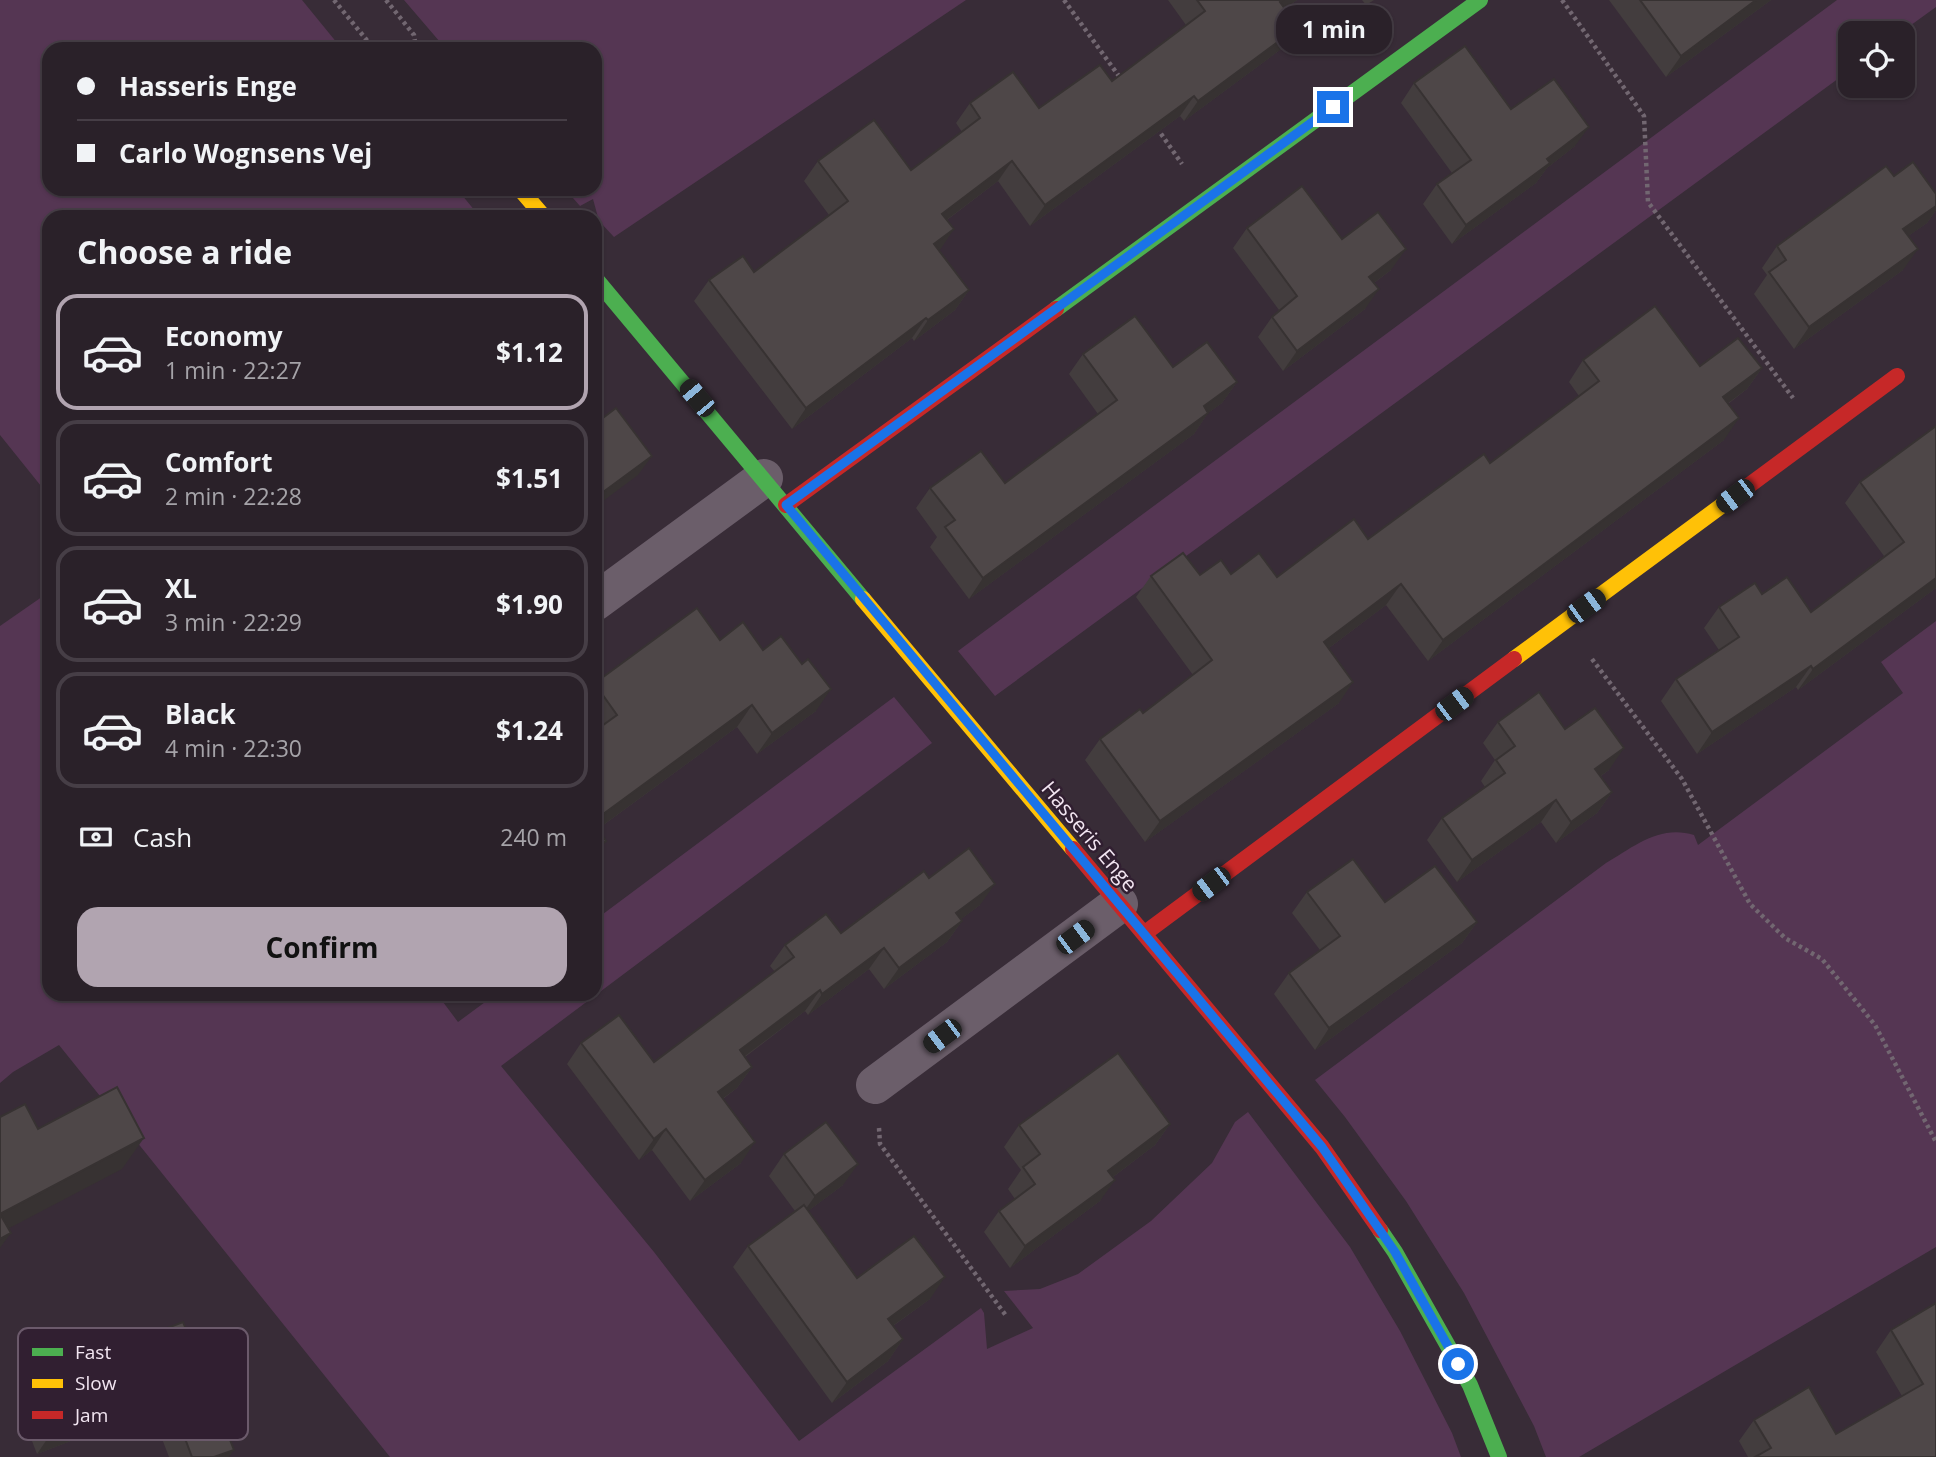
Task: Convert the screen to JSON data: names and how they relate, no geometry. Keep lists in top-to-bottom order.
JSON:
{
  "streets": {
    "street": ["Hasseris Enge"]
  },
  "legend": ["Fast", "Slow", "Jam"],
  "page": {
    "bubble": "1 min",
    "banner": ["Hasseris Enge", "Carlo Wognsens Vej"],
    "heading": "Choose a ride",
    "list": [
      {
        "name": "Economy",
        "note": "1 min · 22:27",
        "value": "$1.12"
      },
      {
        "name": "Comfort",
        "note": "2 min · 22:28",
        "value": "$1.51"
      },
      {
        "name": "XL",
        "note": "3 min · 22:29",
        "value": "$1.90"
      },
      {
        "name": "Black",
        "note": "4 min · 22:30",
        "value": "$1.24"
      }
    ],
    "pay": ["Cash", "240 m"],
    "buttons": "Confirm"
  }
}
